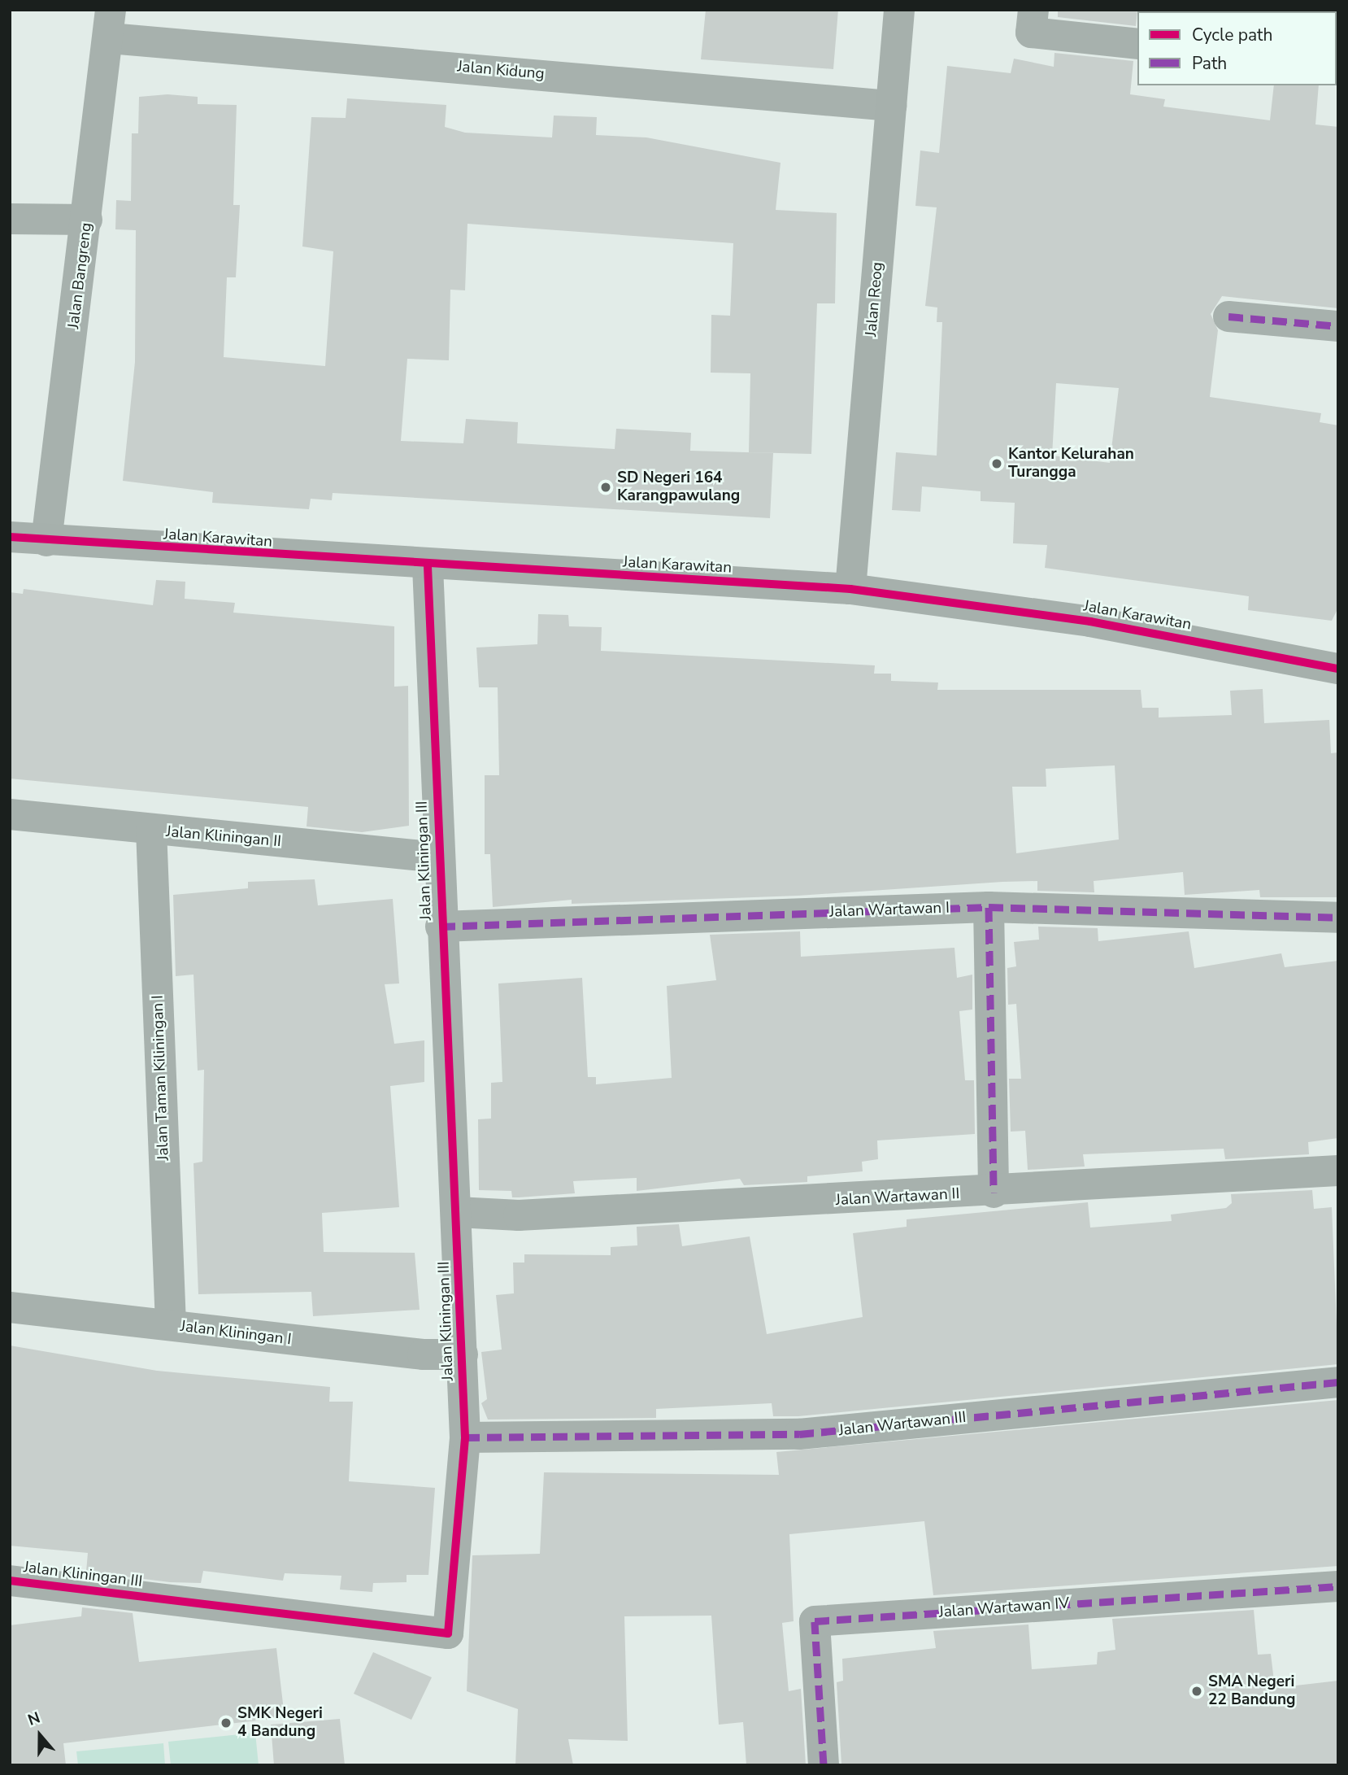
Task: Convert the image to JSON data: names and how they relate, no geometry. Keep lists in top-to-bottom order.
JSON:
{
  "streets": {
    "street": [
      "Jalan Kidung",
      "Jalan Bangreng",
      "Jalan Reog",
      "Jalan Karawitan",
      "Jalan Kliningan II",
      "Jalan Kliningan III",
      "Jalan Wartawan I",
      "Jalan Taman Kiliningan I",
      "Jalan Wartawan II",
      "Jalan Kliningan I",
      "Jalan Wartawan III",
      "Jalan Wartawan IV"
    ]
  },
  "crossings": [
    ["Jalan Kidung", "Jalan Bangreng"],
    ["Jalan Kidung", "Jalan Reog"],
    ["Jalan Bangreng", "Jalan Karawitan"],
    ["Jalan Reog", "Jalan Karawitan"],
    ["Jalan Karawitan", "Jalan Kliningan III"],
    ["Jalan Kliningan II", "Jalan Kliningan III"],
    ["Jalan Kliningan II", "Jalan Taman Kiliningan I"],
    ["Jalan Kliningan III", "Jalan Wartawan I"],
    ["Jalan Kliningan III", "Jalan Wartawan II"],
    ["Jalan Kliningan III", "Jalan Kliningan I"],
    ["Jalan Kliningan III", "Jalan Wartawan III"],
    ["Jalan Taman Kiliningan I", "Jalan Kliningan I"]
  ],
  "places": [
    "Kantor Kelurahan Turangga",
    "SD Negeri 164 Karangpawulang",
    "SMA Negeri 22 Bandung",
    "SMK Negeri 4 Bandung"
  ],
  "legend": ["Cycle path", "Path"],
  "north": "top"
}
